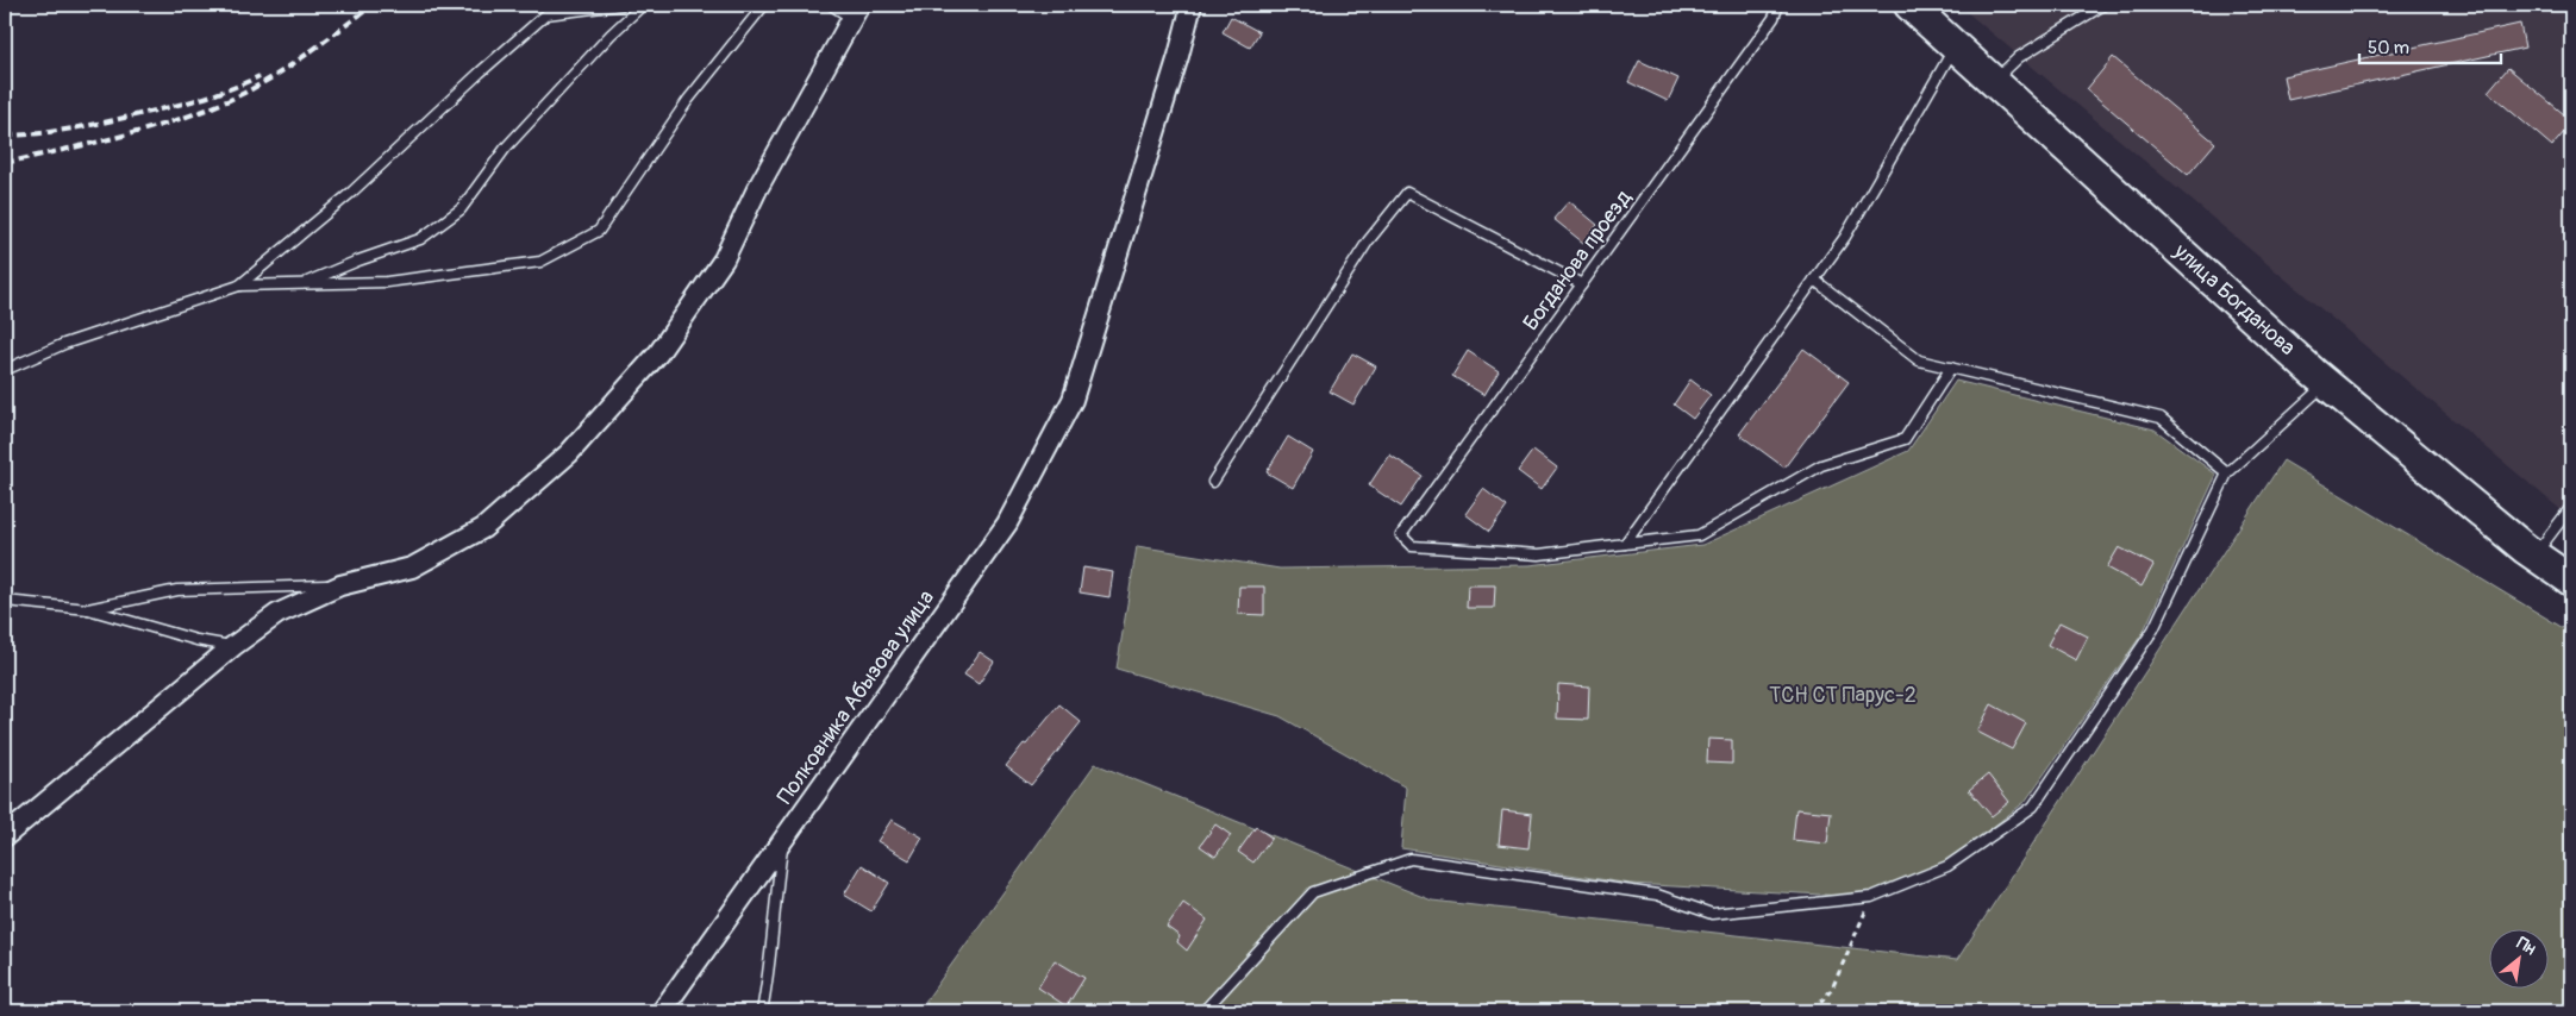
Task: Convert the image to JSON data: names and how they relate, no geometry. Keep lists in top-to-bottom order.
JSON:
{
  "streets": {
    "main road": ["улица Богданова"],
    "street": ["Полковника Абызова улица"],
    "lane": ["Богданова проезд"]
  },
  "parks": ["ТСН СТ Парус-2"],
  "scale_bar": "50 m",
  "north": "top right"
}
